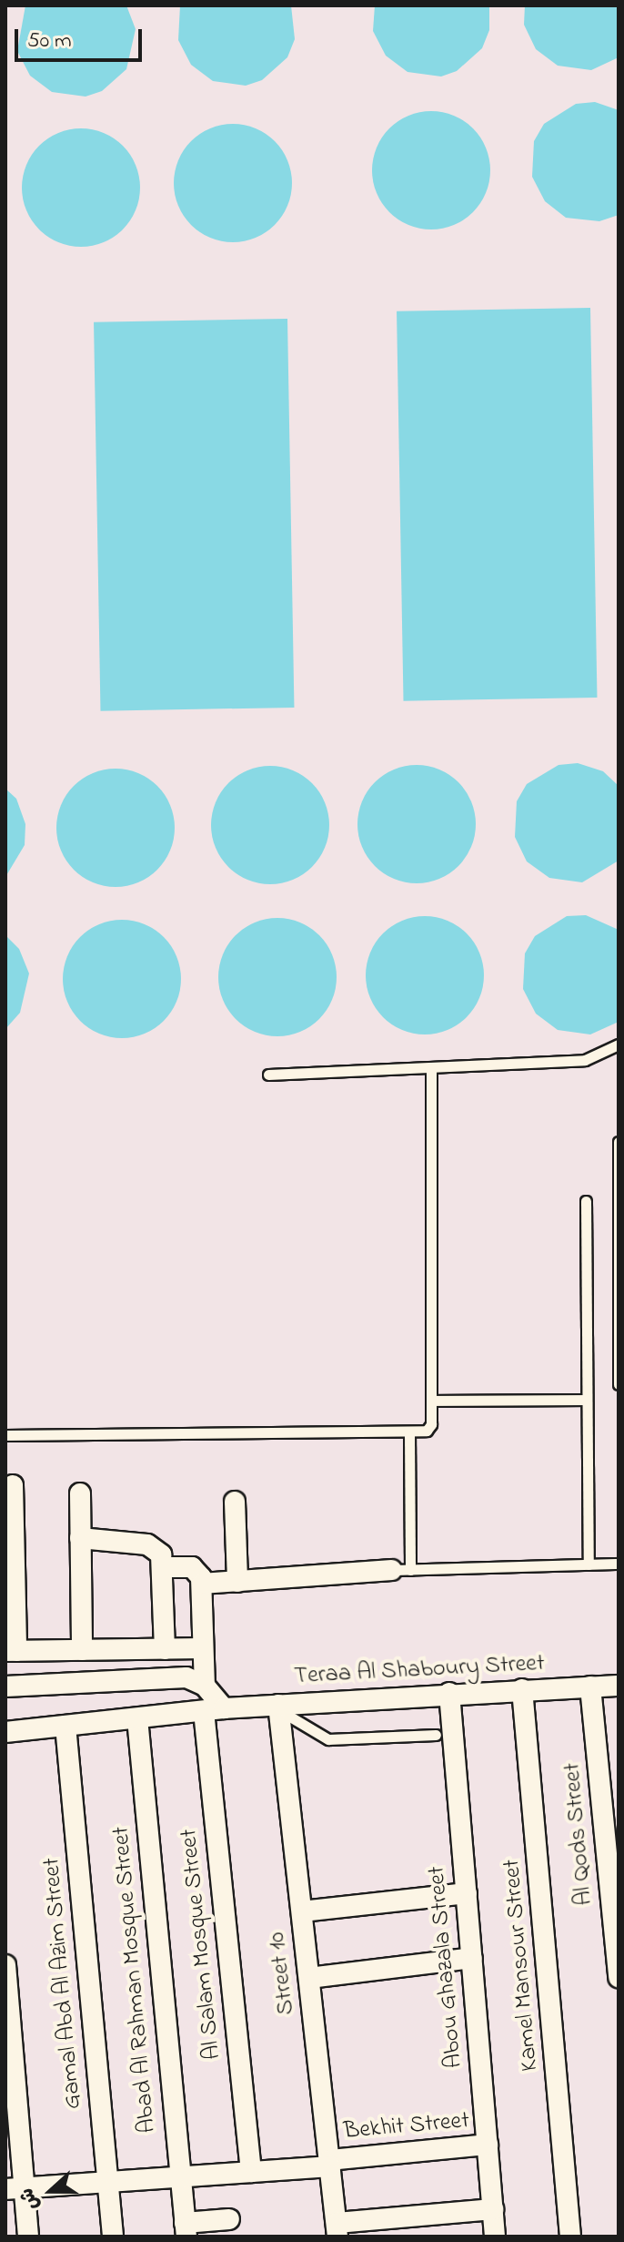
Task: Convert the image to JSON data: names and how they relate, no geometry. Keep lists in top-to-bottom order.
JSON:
{
  "streets": {
    "street": [
      "Teraa Al Shaboury Street",
      "Al Qods Street",
      "Al Salam Mosque Street",
      "Kamel Mansour Street",
      "Abou Ghazala Street",
      "Street 10",
      "Abad Al Rahman Mosque Street",
      "Gamal Abd Al Azim Street",
      "Bekhit Street"
    ]
  },
  "crossings": [
    ["Teraa Al Shaboury Street", "Al Qods Street"],
    ["Teraa Al Shaboury Street", "Al Salam Mosque Street"],
    ["Teraa Al Shaboury Street", "Kamel Mansour Street"],
    ["Teraa Al Shaboury Street", "Abou Ghazala Street"],
    ["Teraa Al Shaboury Street", "Street 10"],
    ["Teraa Al Shaboury Street", "Abad Al Rahman Mosque Street"],
    ["Teraa Al Shaboury Street", "Gamal Abd Al Azim Street"],
    ["Al Salam Mosque Street", "Bekhit Street"],
    ["Abou Ghazala Street", "Bekhit Street"],
    ["Street 10", "Bekhit Street"],
    ["Abad Al Rahman Mosque Street", "Bekhit Street"],
    ["Gamal Abd Al Azim Street", "Bekhit Street"]
  ],
  "scale_bar": "50 m",
  "north": "left"
}
